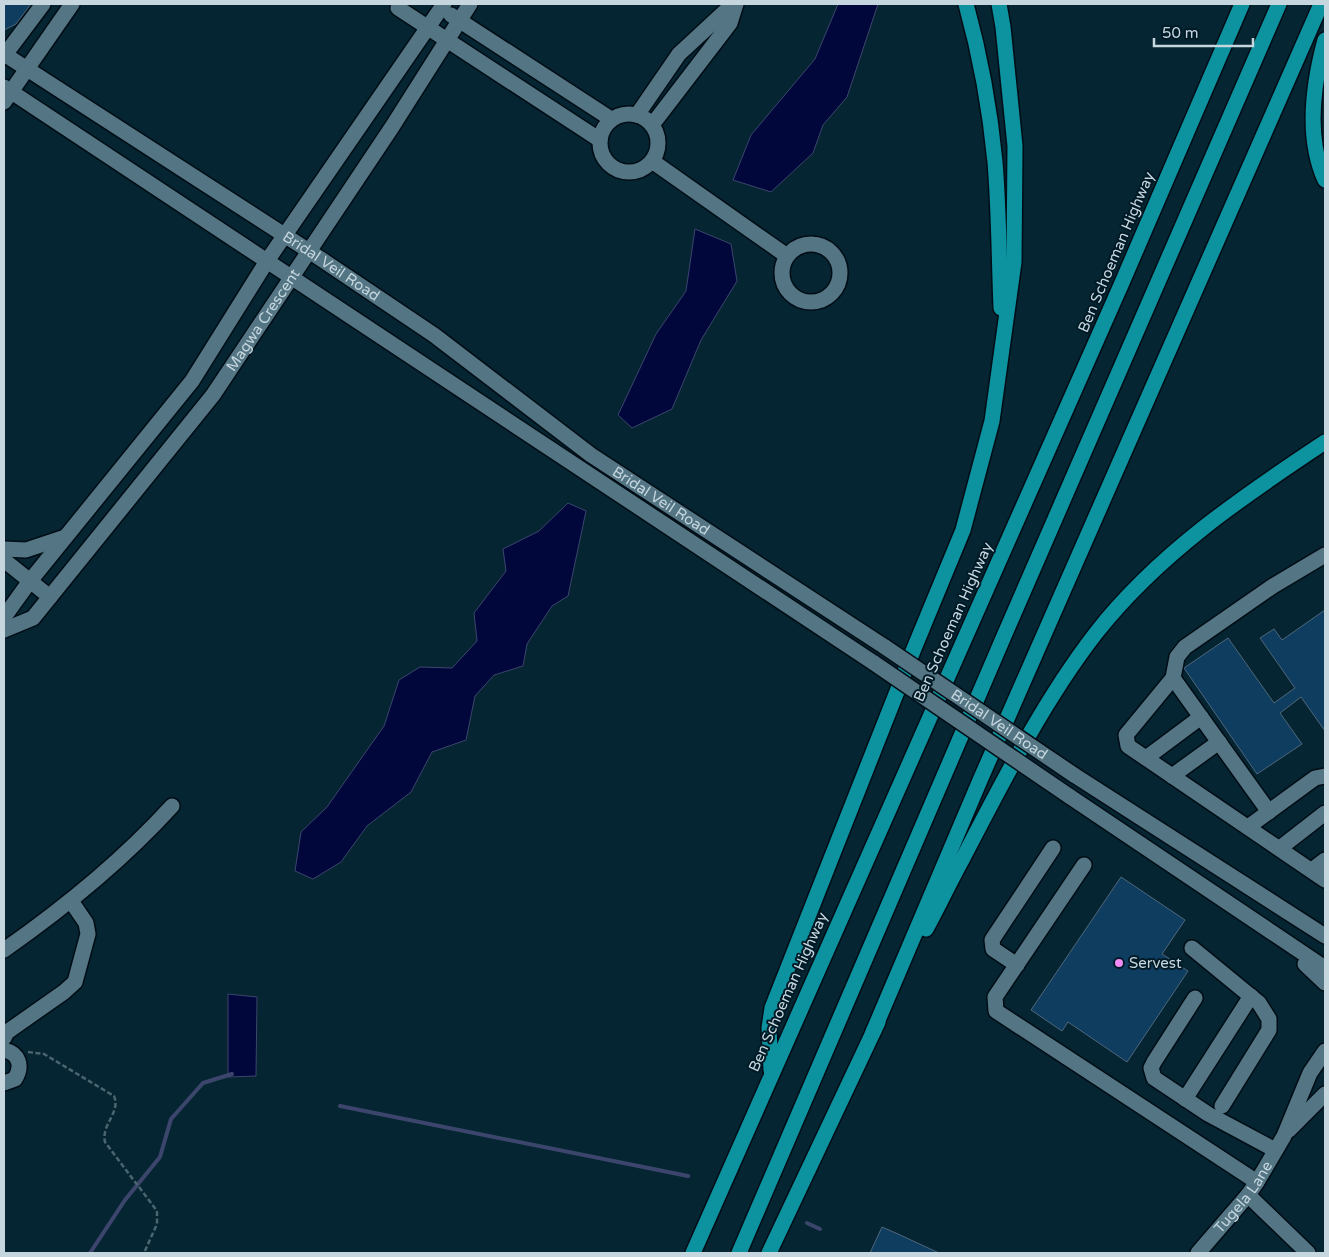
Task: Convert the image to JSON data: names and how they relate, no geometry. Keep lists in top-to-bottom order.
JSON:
{
  "streets": {
    "highway": ["Ben Schoeman Highway"],
    "street": ["Bridal Veil Road", "Magwa Crescent", "Tugela Lane"]
  },
  "crossings": [
    ["Bridal Veil Road", "Magwa Crescent"]
  ],
  "places": ["Servest"],
  "scale_bar": "50 m"
}
